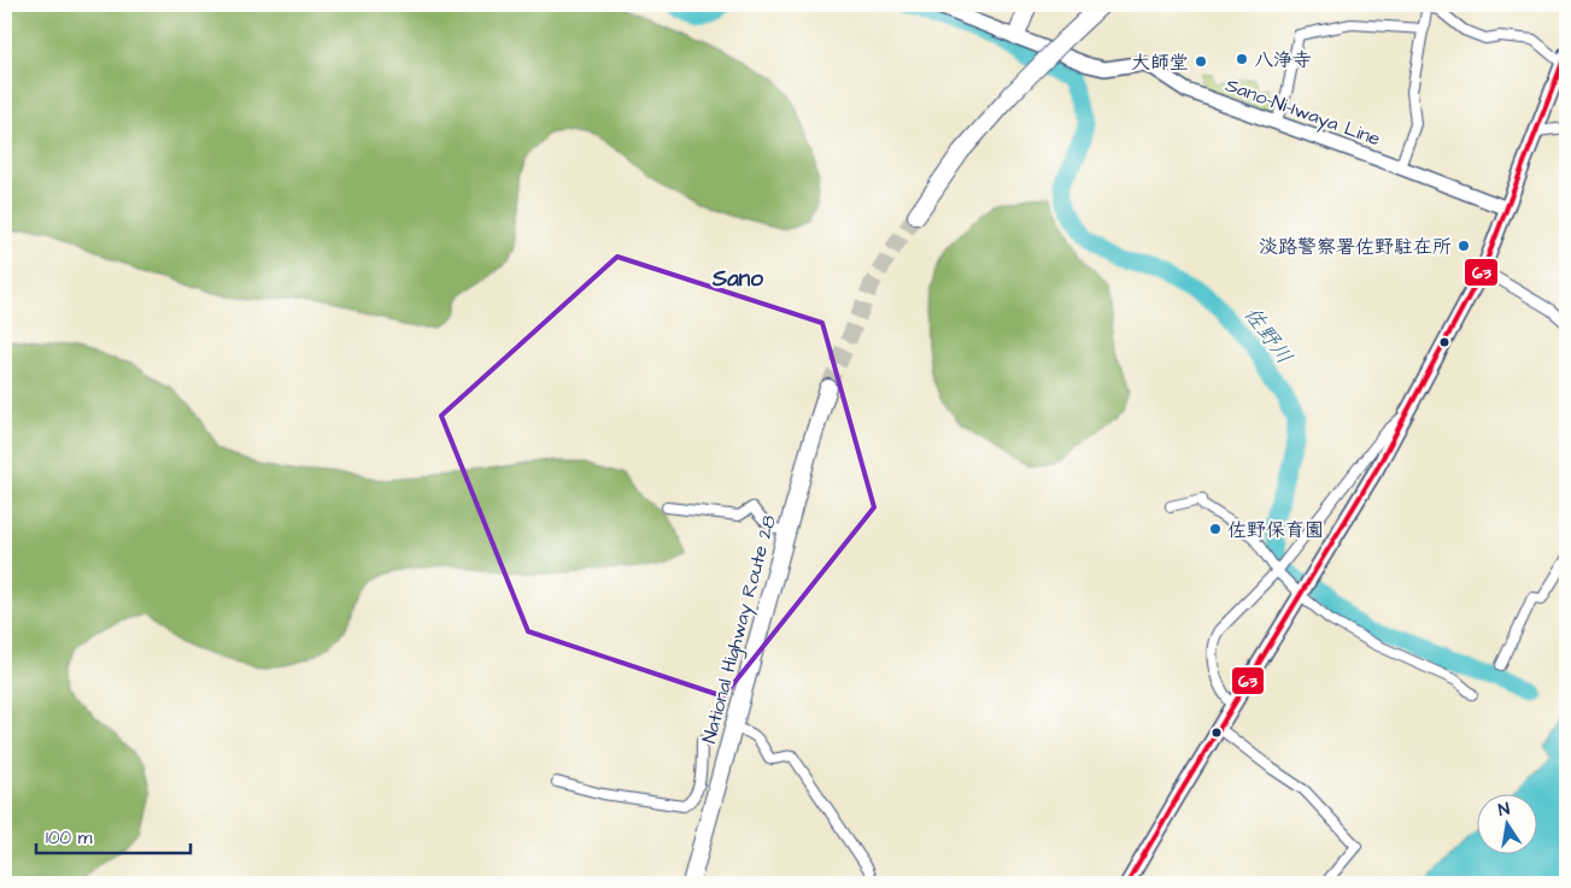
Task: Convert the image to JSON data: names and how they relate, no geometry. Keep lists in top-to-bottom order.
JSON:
{
  "streets": {
    "highway": ["National Highway Route 28"],
    "street": ["Sano-Ni-Iwaya Line"]
  },
  "districts": ["Sano"],
  "water": ["佐野川"],
  "places": [
    "八浄寺",
    "大師堂",
    "淡路警察署佐野駐在所",
    "佐野保育園"
  ],
  "lines": ["transit line 63"],
  "scale_bar": "100 m",
  "north": "top"
}
